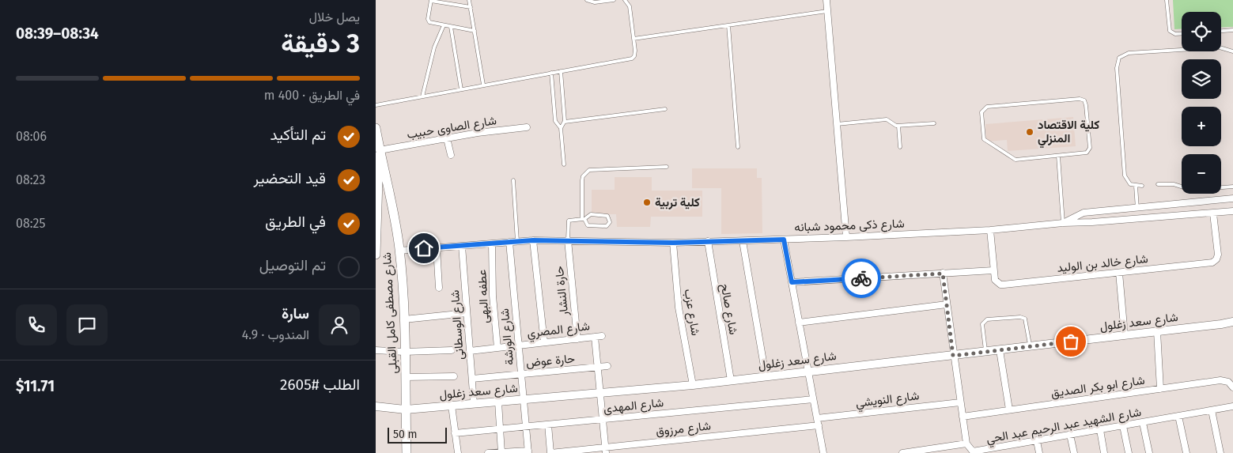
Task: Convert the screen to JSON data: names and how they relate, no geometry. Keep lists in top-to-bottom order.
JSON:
{
  "streets": {
    "main road": ["شارع مصطفى كامل القبلى"],
    "street": [
      "شارع الصاوى حبيب",
      "شارع ذكى محمود شبانه",
      "شارع خالد بن الوليد",
      "حارة النشار",
      "عطفه البهى",
      "شارع صالح",
      "شارع عزب",
      "شارع سعد زغلول",
      "شارع الوسطانى",
      "شارع المصري",
      "شارع الورشة",
      "حارة عوض",
      "شارع ابو بكر الصديق",
      "شارع النويشي",
      "شارع المهدى",
      "شارع الشهيد عبد الرحيم عبد الحي",
      "شارع مرزوق"
    ]
  },
  "crossings": [
    ["شارع الصاوى حبيب", "شارع مصطفى كامل القبلى"],
    ["شارع ذكى محمود شبانه", "شارع خالد بن الوليد"],
    ["شارع ذكى محمود شبانه", "حارة النشار"],
    ["شارع ذكى محمود شبانه", "عطفه البهى"],
    ["شارع ذكى محمود شبانه", "شارع صالح"],
    ["شارع ذكى محمود شبانه", "شارع عزب"],
    ["شارع ذكى محمود شبانه", "شارع مصطفى كامل القبلى"],
    ["شارع ذكى محمود شبانه", "شارع الوسطانى"],
    ["شارع ذكى محمود شبانه", "شارع الورشة"],
    ["حارة النشار", "شارع المصري"],
    ["عطفه البهى", "شارع المصري"],
    ["شارع صالح", "شارع سعد زغلول"],
    ["شارع عزب", "شارع سعد زغلول"],
    ["شارع مصطفى كامل القبلى", "شارع سعد زغلول"],
    ["شارع سعد زغلول", "شارع الوسطانى"],
    ["شارع سعد زغلول", "شارع الورشة"],
    ["شارع الوسطانى", "شارع المصري"],
    ["شارع الوسطانى", "حارة عوض"],
    ["شارع المصري", "شارع الورشة"],
    ["شارع الورشة", "حارة عوض"],
    ["شارع الورشة", "شارع المهدى"]
  ],
  "places": ["كلية الاقتصاد المنزلي", "كلية تربية"],
  "scale_bar": "50 m",
  "page": {
    "heading": ["3 دقيقة", "يصل خلال", "08:34–08:39"],
    "panel": [
      "سارة",
      "المندوب · 4.9",
      "الطلب #2605",
      "$11.71"
    ],
    "map_buttons": ["+", "−"],
    "bar": "في الطريق · 400 m",
    "list": [
      ["تم التأكيد", "08:06"],
      ["قيد التحضير", "08:23"],
      ["في الطريق", "08:25"],
      "تم التوصيل"
    ],
    "scale": "50 m"
  }
}
